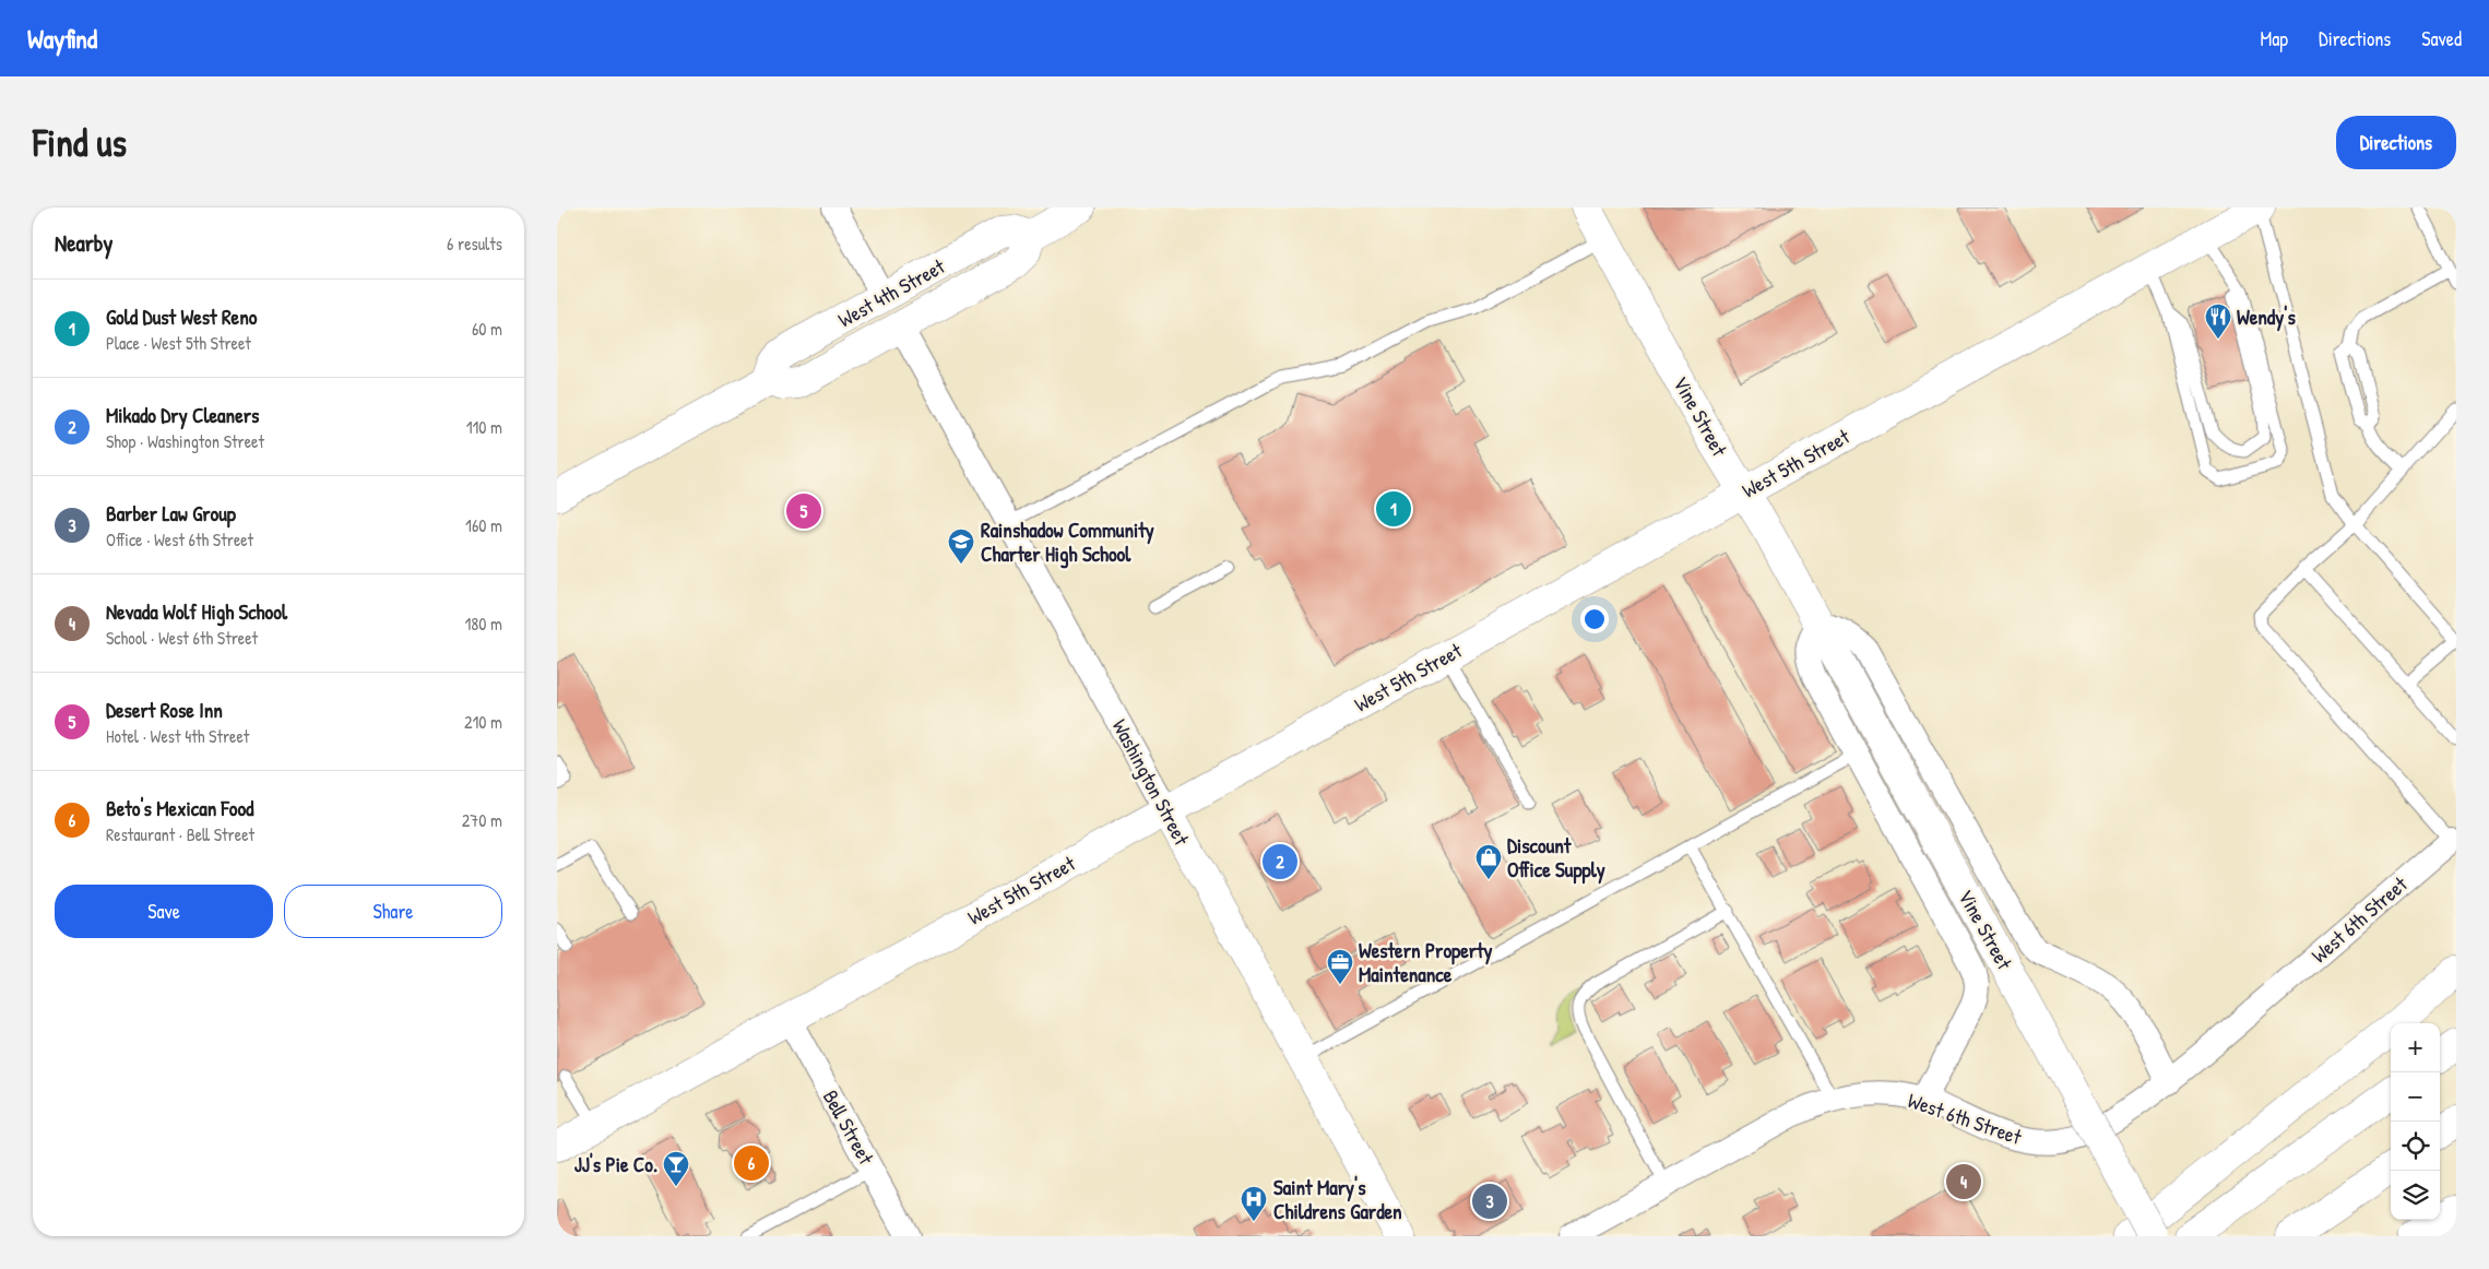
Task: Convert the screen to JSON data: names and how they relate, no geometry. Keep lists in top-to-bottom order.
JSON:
{
  "streets": {
    "main road": [
      "West 4th Street",
      "Vine Street",
      "West 5th Street",
      "Washington Street"
    ],
    "street": ["West 6th Street", "Bell Street"]
  },
  "crossings": [
    ["West 4th Street", "Washington Street"],
    ["Vine Street", "West 5th Street"],
    ["Vine Street", "West 6th Street"],
    ["West 5th Street", "Washington Street"],
    ["West 5th Street", "Bell Street"]
  ],
  "places": {
    "restaurant": ["Wendy's"],
    "school or university": ["Rainshadow Community Charter High School"],
    "shop": ["Discount Office Supply"],
    "office": ["Western Property Maintenance"],
    "bar": ["JJ's Pie Co."],
    "hospital": ["Saint Mary's Childrens Garden"]
  },
  "page": {
    "header": "Wayfind",
    "nav": ["Map", "Directions", "Saved"],
    "buttons": [
      "Directions",
      ["Save", "Share"]
    ],
    "title": "Find us",
    "heading": ["Nearby", "6 results"],
    "list": [
      {
        "mark": "1",
        "name": "Gold Dust West Reno",
        "note": "Place · West 5th Street",
        "value": "60 m"
      },
      {
        "mark": "2",
        "name": "Mikado Dry Cleaners",
        "note": "Shop · Washington Street",
        "value": "110 m"
      },
      {
        "mark": "3",
        "name": "Barber Law Group",
        "note": "Office · West 6th Street",
        "value": "160 m"
      },
      {
        "mark": "4",
        "name": "Nevada Wolf High School",
        "note": "School · West 6th Street",
        "value": "180 m"
      },
      {
        "mark": "5",
        "name": "Desert Rose Inn",
        "note": "Hotel · West 4th Street",
        "value": "210 m"
      },
      {
        "mark": "6",
        "name": "Beto's Mexican Food",
        "note": "Restaurant · Bell Street",
        "value": "270 m"
      }
    ],
    "pins": [
      "1",
      "5",
      "2",
      "6",
      "4",
      "3"
    ],
    "map_buttons": ["+", "−"]
  }
}
